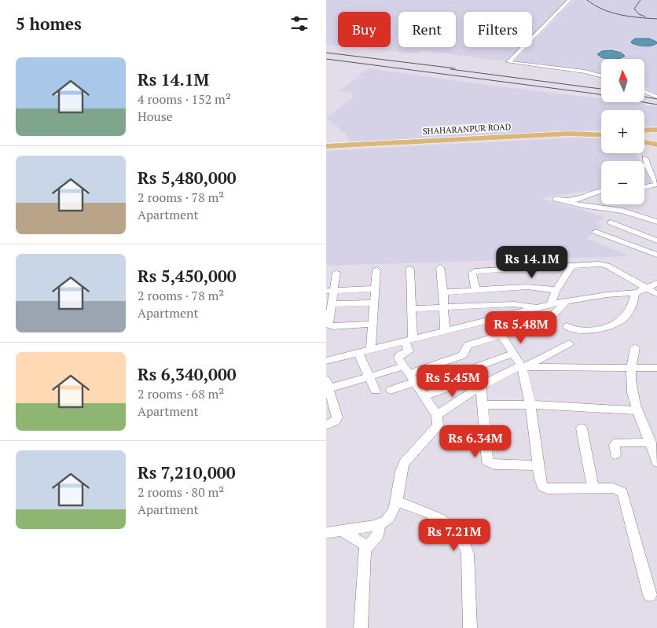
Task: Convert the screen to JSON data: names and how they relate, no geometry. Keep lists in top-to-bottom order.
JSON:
{
  "streets": {
    "main road": ["SHAHARANPUR ROAD"]
  },
  "north": "top",
  "page": {
    "heading": "5 homes",
    "chip": ["Buy", "Rent", "Filters"],
    "list": [
      {
        "name": "Rs 14.1M",
        "note": "4 rooms · 152 m² · House"
      },
      {
        "name": "Rs 5,480,000",
        "note": "2 rooms · 78 m² · Apartment"
      },
      {
        "name": "Rs 5,450,000",
        "note": "2 rooms · 78 m² · Apartment"
      },
      {
        "name": "Rs 6,340,000",
        "note": "2 rooms · 68 m² · Apartment"
      },
      {
        "name": "Rs 7,210,000",
        "note": "2 rooms · 80 m² · Apartment"
      }
    ],
    "map_buttons": ["+", "−"],
    "price": [
      "Rs 14.1M",
      "Rs 5.48M",
      "Rs 5.45M",
      "Rs 6.34M",
      "Rs 7.21M"
    ]
  }
}
